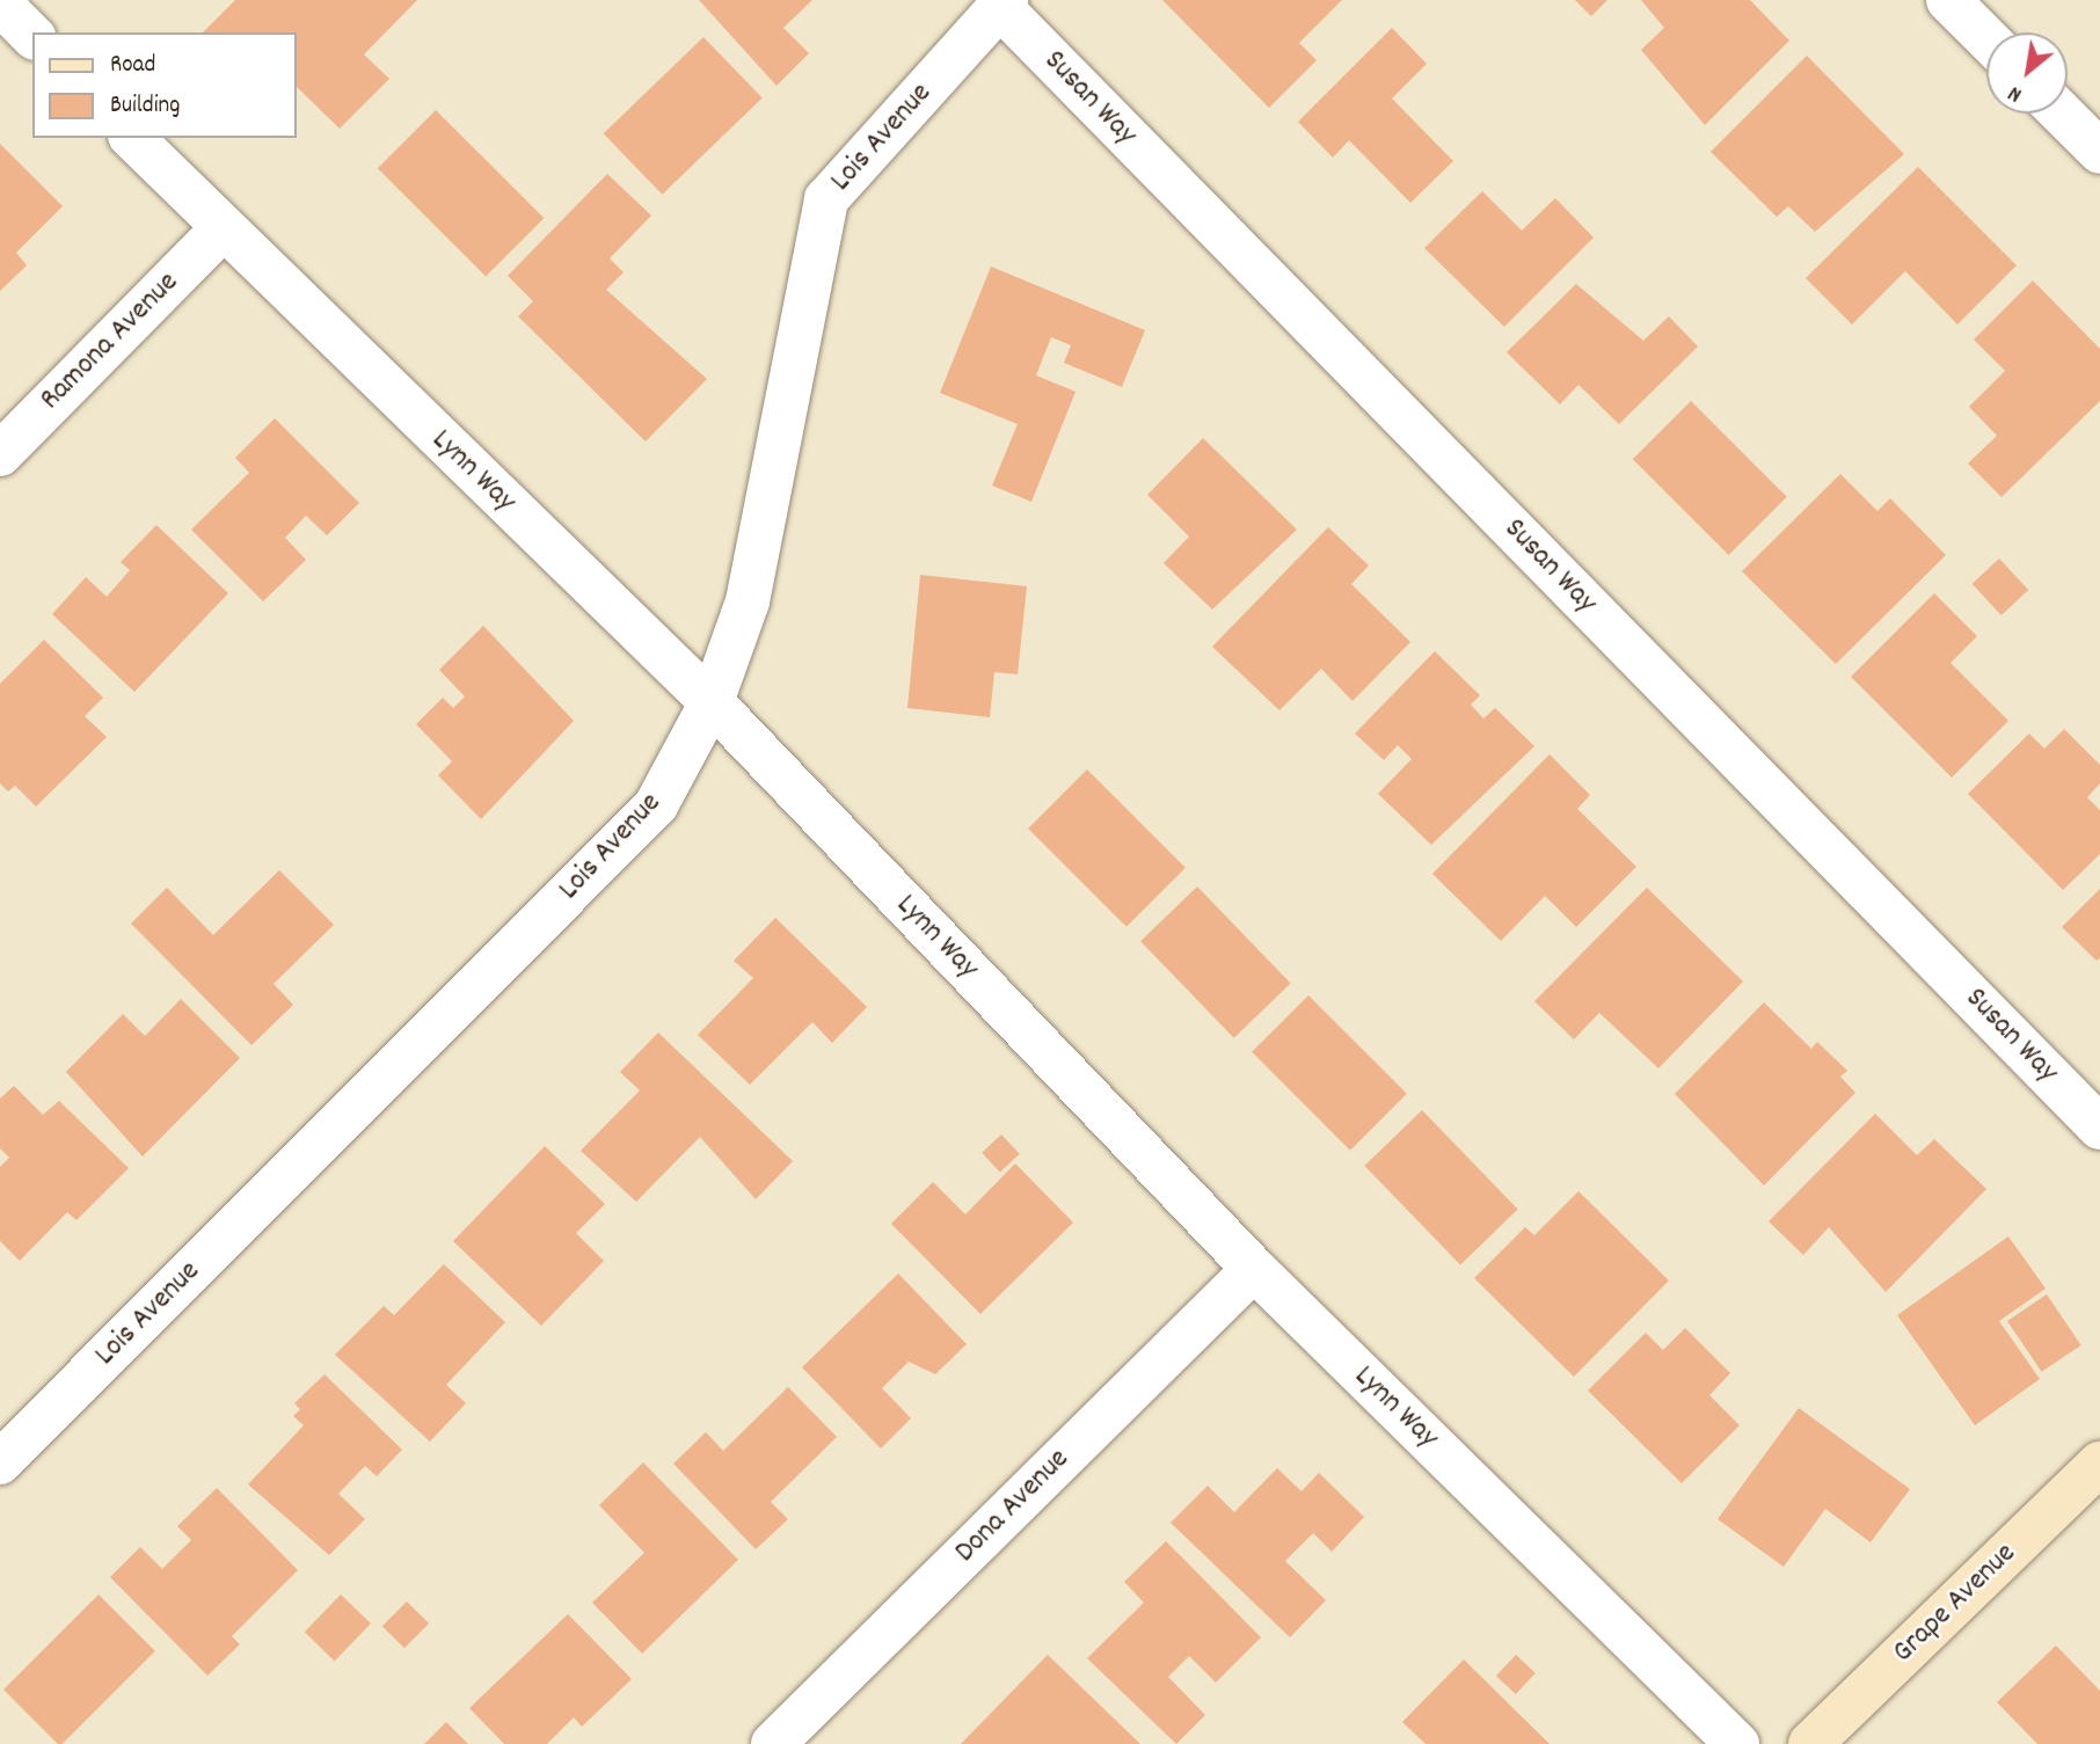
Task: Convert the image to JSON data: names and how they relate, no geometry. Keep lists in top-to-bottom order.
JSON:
{
  "streets": {
    "street": [
      "Susan Way",
      "Lois Avenue",
      "Ramona Avenue",
      "Lynn Way",
      "Dona Avenue",
      "Grape Avenue"
    ]
  },
  "crossings": [
    ["Susan Way", "Lois Avenue"],
    ["Lois Avenue", "Lynn Way"],
    ["Ramona Avenue", "Lynn Way"],
    ["Lynn Way", "Dona Avenue"]
  ],
  "legend": ["Road", "Building"],
  "north": "bottom left"
}
